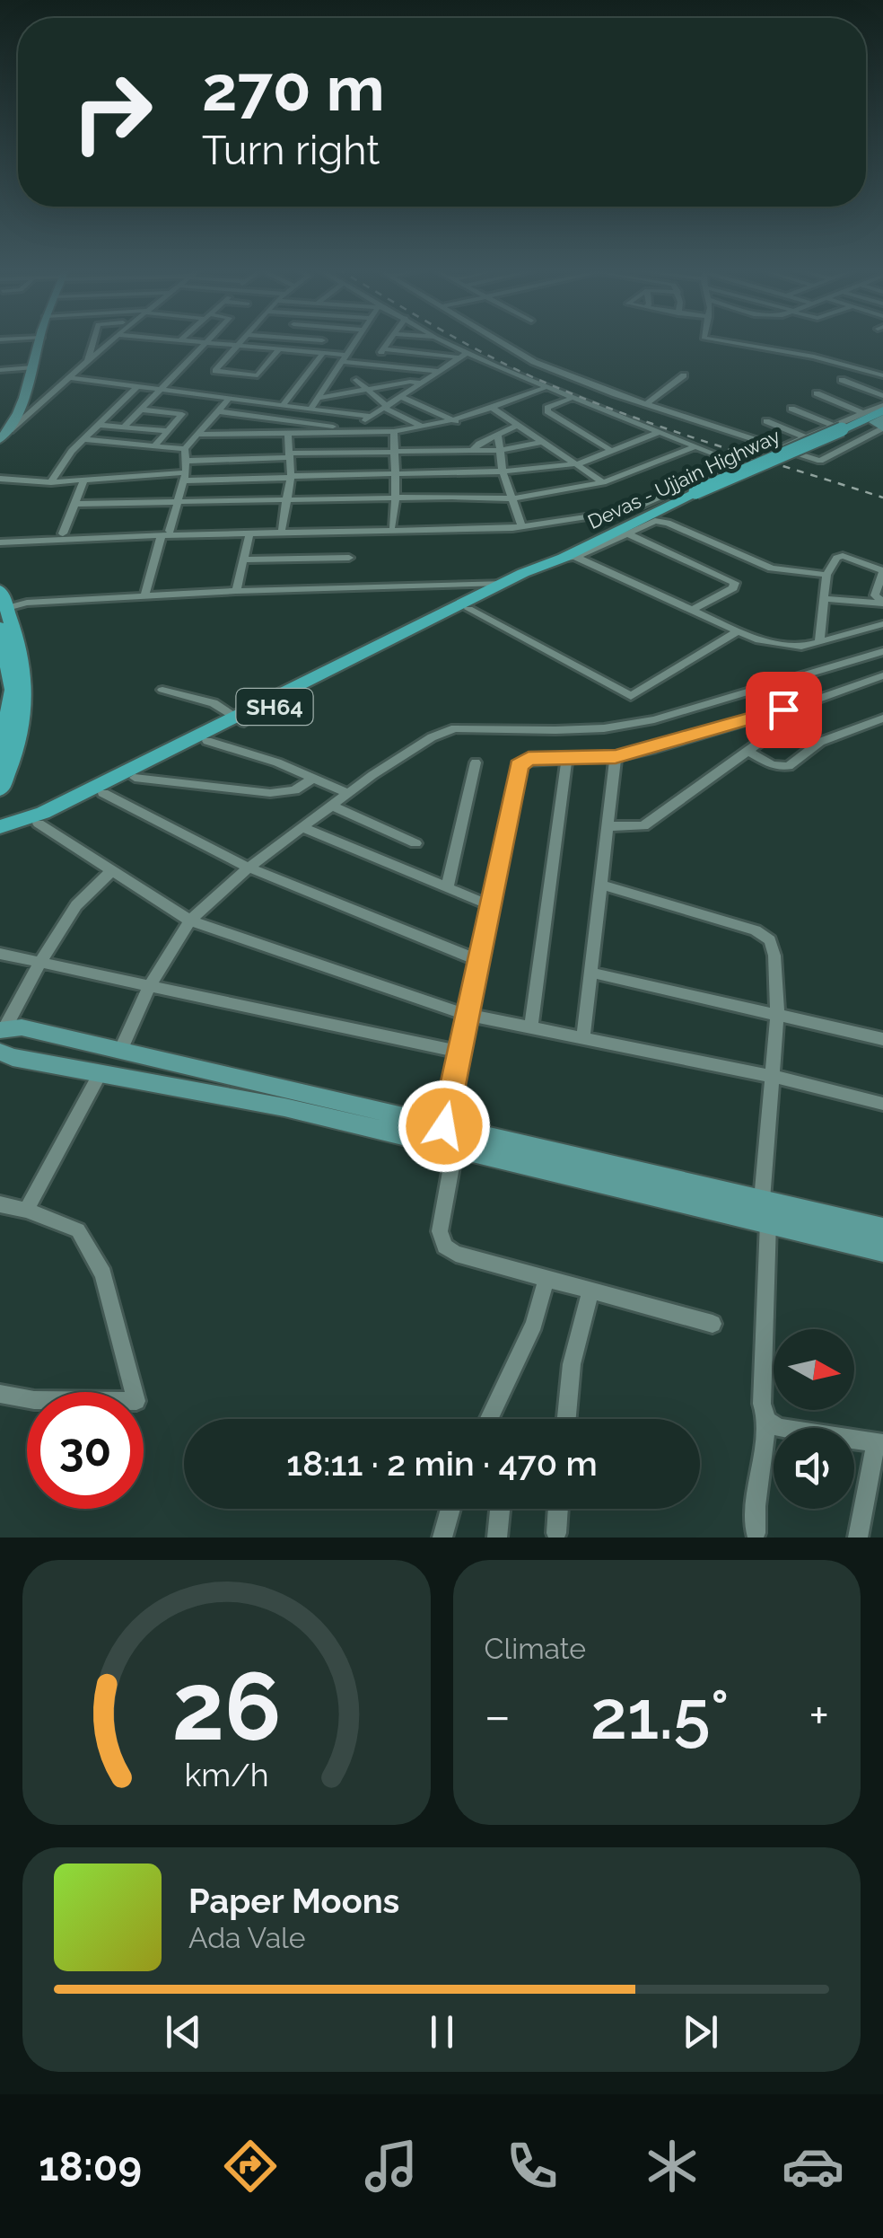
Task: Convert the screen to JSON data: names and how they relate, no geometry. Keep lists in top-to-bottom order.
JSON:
{
  "streets": {
    "main road": ["Devas - Ujjain Highway", "SH64"]
  },
  "crossings": [
    ["Devas - Ujjain Highway", "SH64"]
  ],
  "north": "right",
  "page": {
    "turn": ["270 m", "Turn right"],
    "limit": "30",
    "trip": "18:11 · 2 min · 470 m",
    "tile": "Climate",
    "heat": ["−", "21.5°", "+"],
    "song": ["Paper Moons", "Ada Vale"],
    "tabs": "18:09",
    "gauge": ["26", "km/h"]
  }
}
